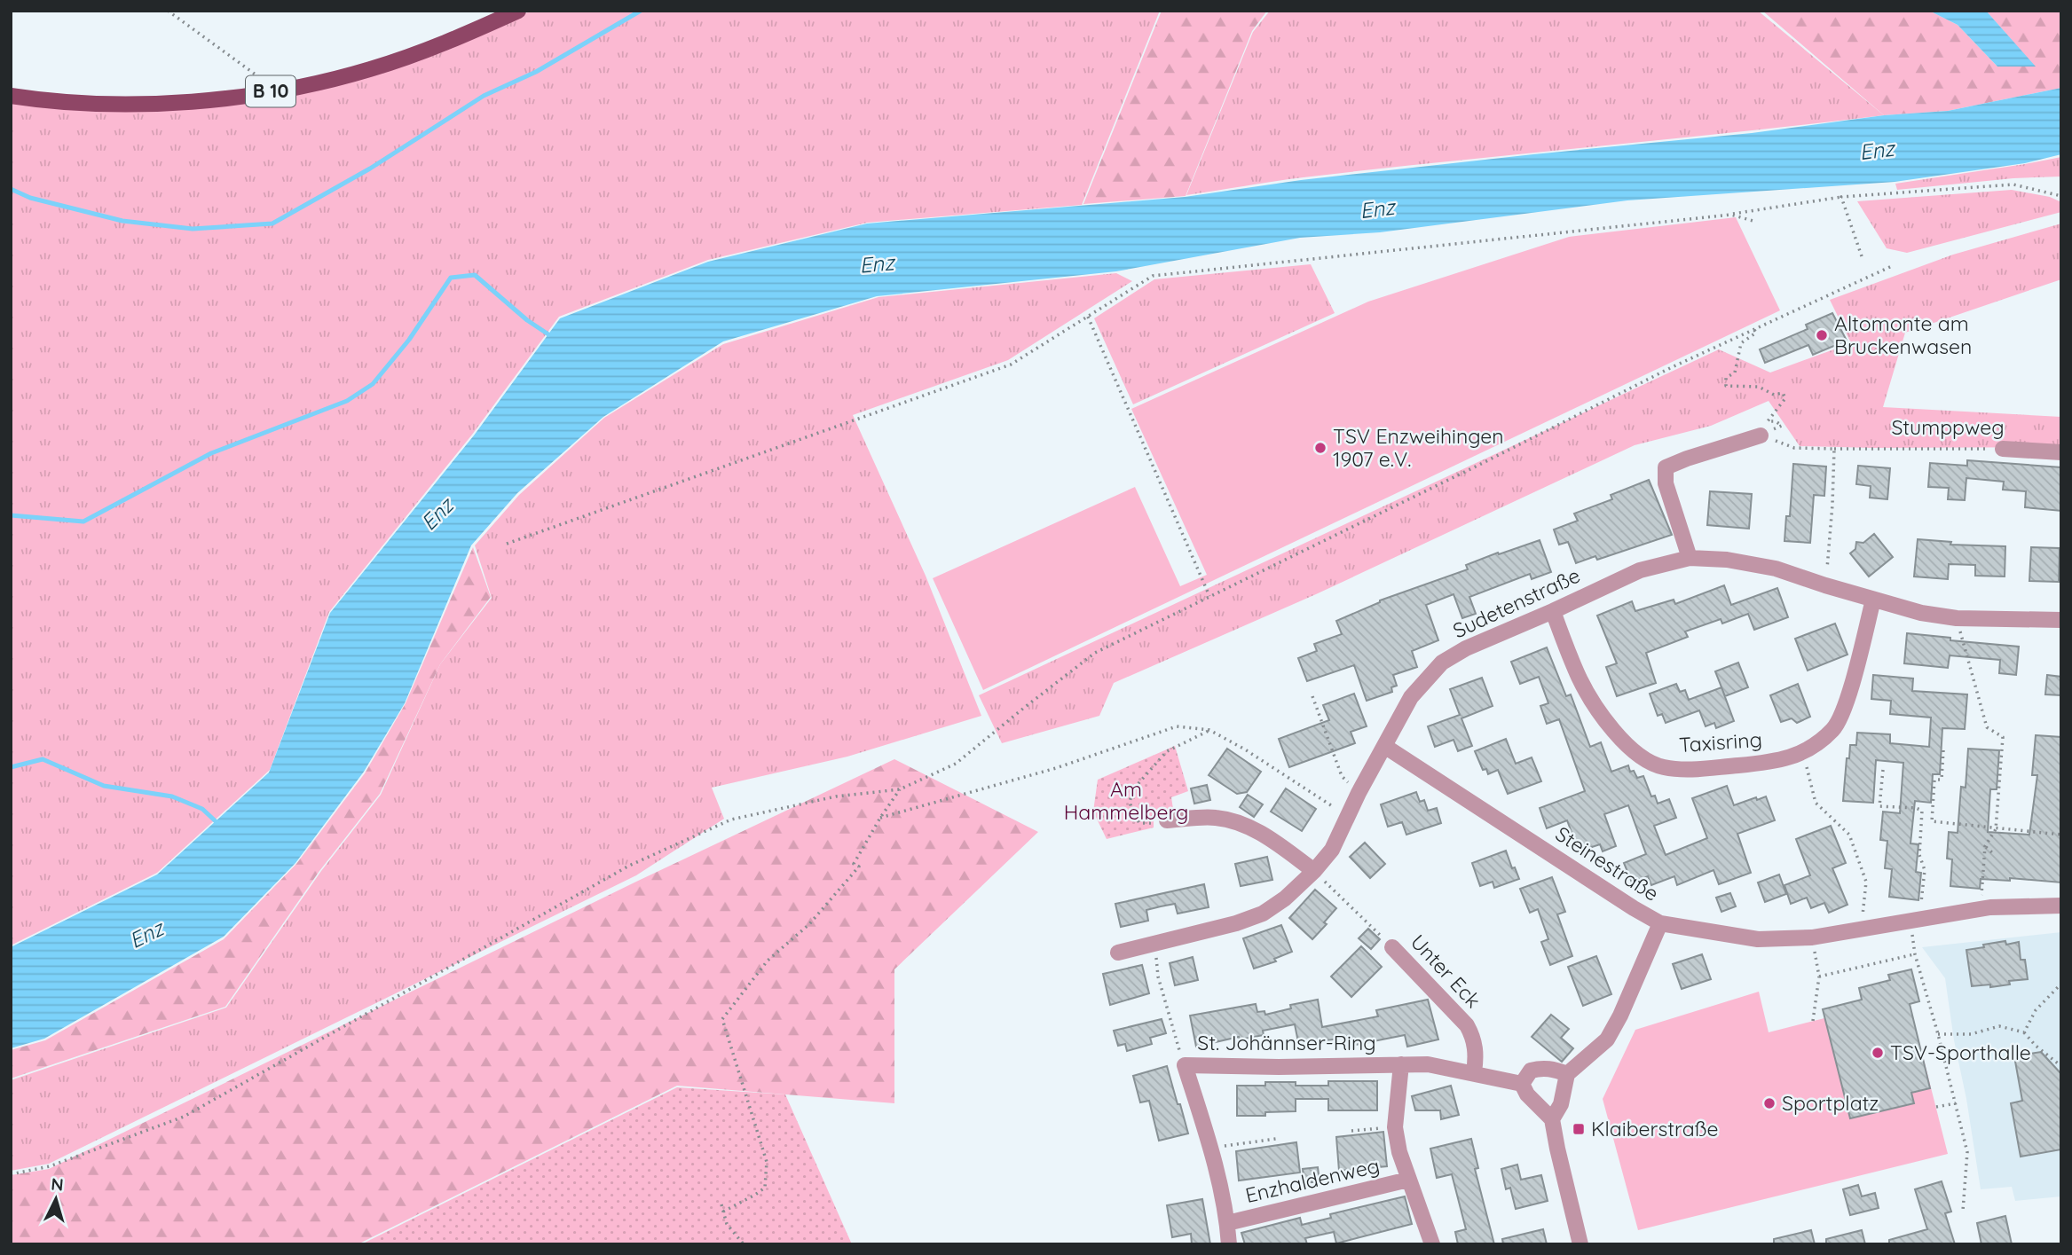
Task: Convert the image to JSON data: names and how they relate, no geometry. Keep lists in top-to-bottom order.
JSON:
{
  "streets": {
    "main road": ["B 10"],
    "street": [
      "Stumppweg",
      "Sudetenstraße",
      "Taxisring",
      "Steinestraße",
      "Unter Eck",
      "St. Johännser-Ring",
      "Enzhaldenweg"
    ]
  },
  "crossings": [
    ["Sudetenstraße", "Taxisring"],
    ["Sudetenstraße", "Steinestraße"],
    ["Sudetenstraße", "Unter Eck"],
    ["Unter Eck", "St. Johännser-Ring"],
    ["St. Johännser-Ring", "Enzhaldenweg"]
  ],
  "water": ["Enz"],
  "parks": ["Am Hammelberg"],
  "places": {
    "other": [
      "Altomonte am Bruckenwasen",
      "TSV Enzweihingen 1907 e.V.",
      "TSV-Sporthalle",
      "Sportplatz"
    ],
    "transit": ["Klaiberstraße"]
  },
  "north": "top"
}
